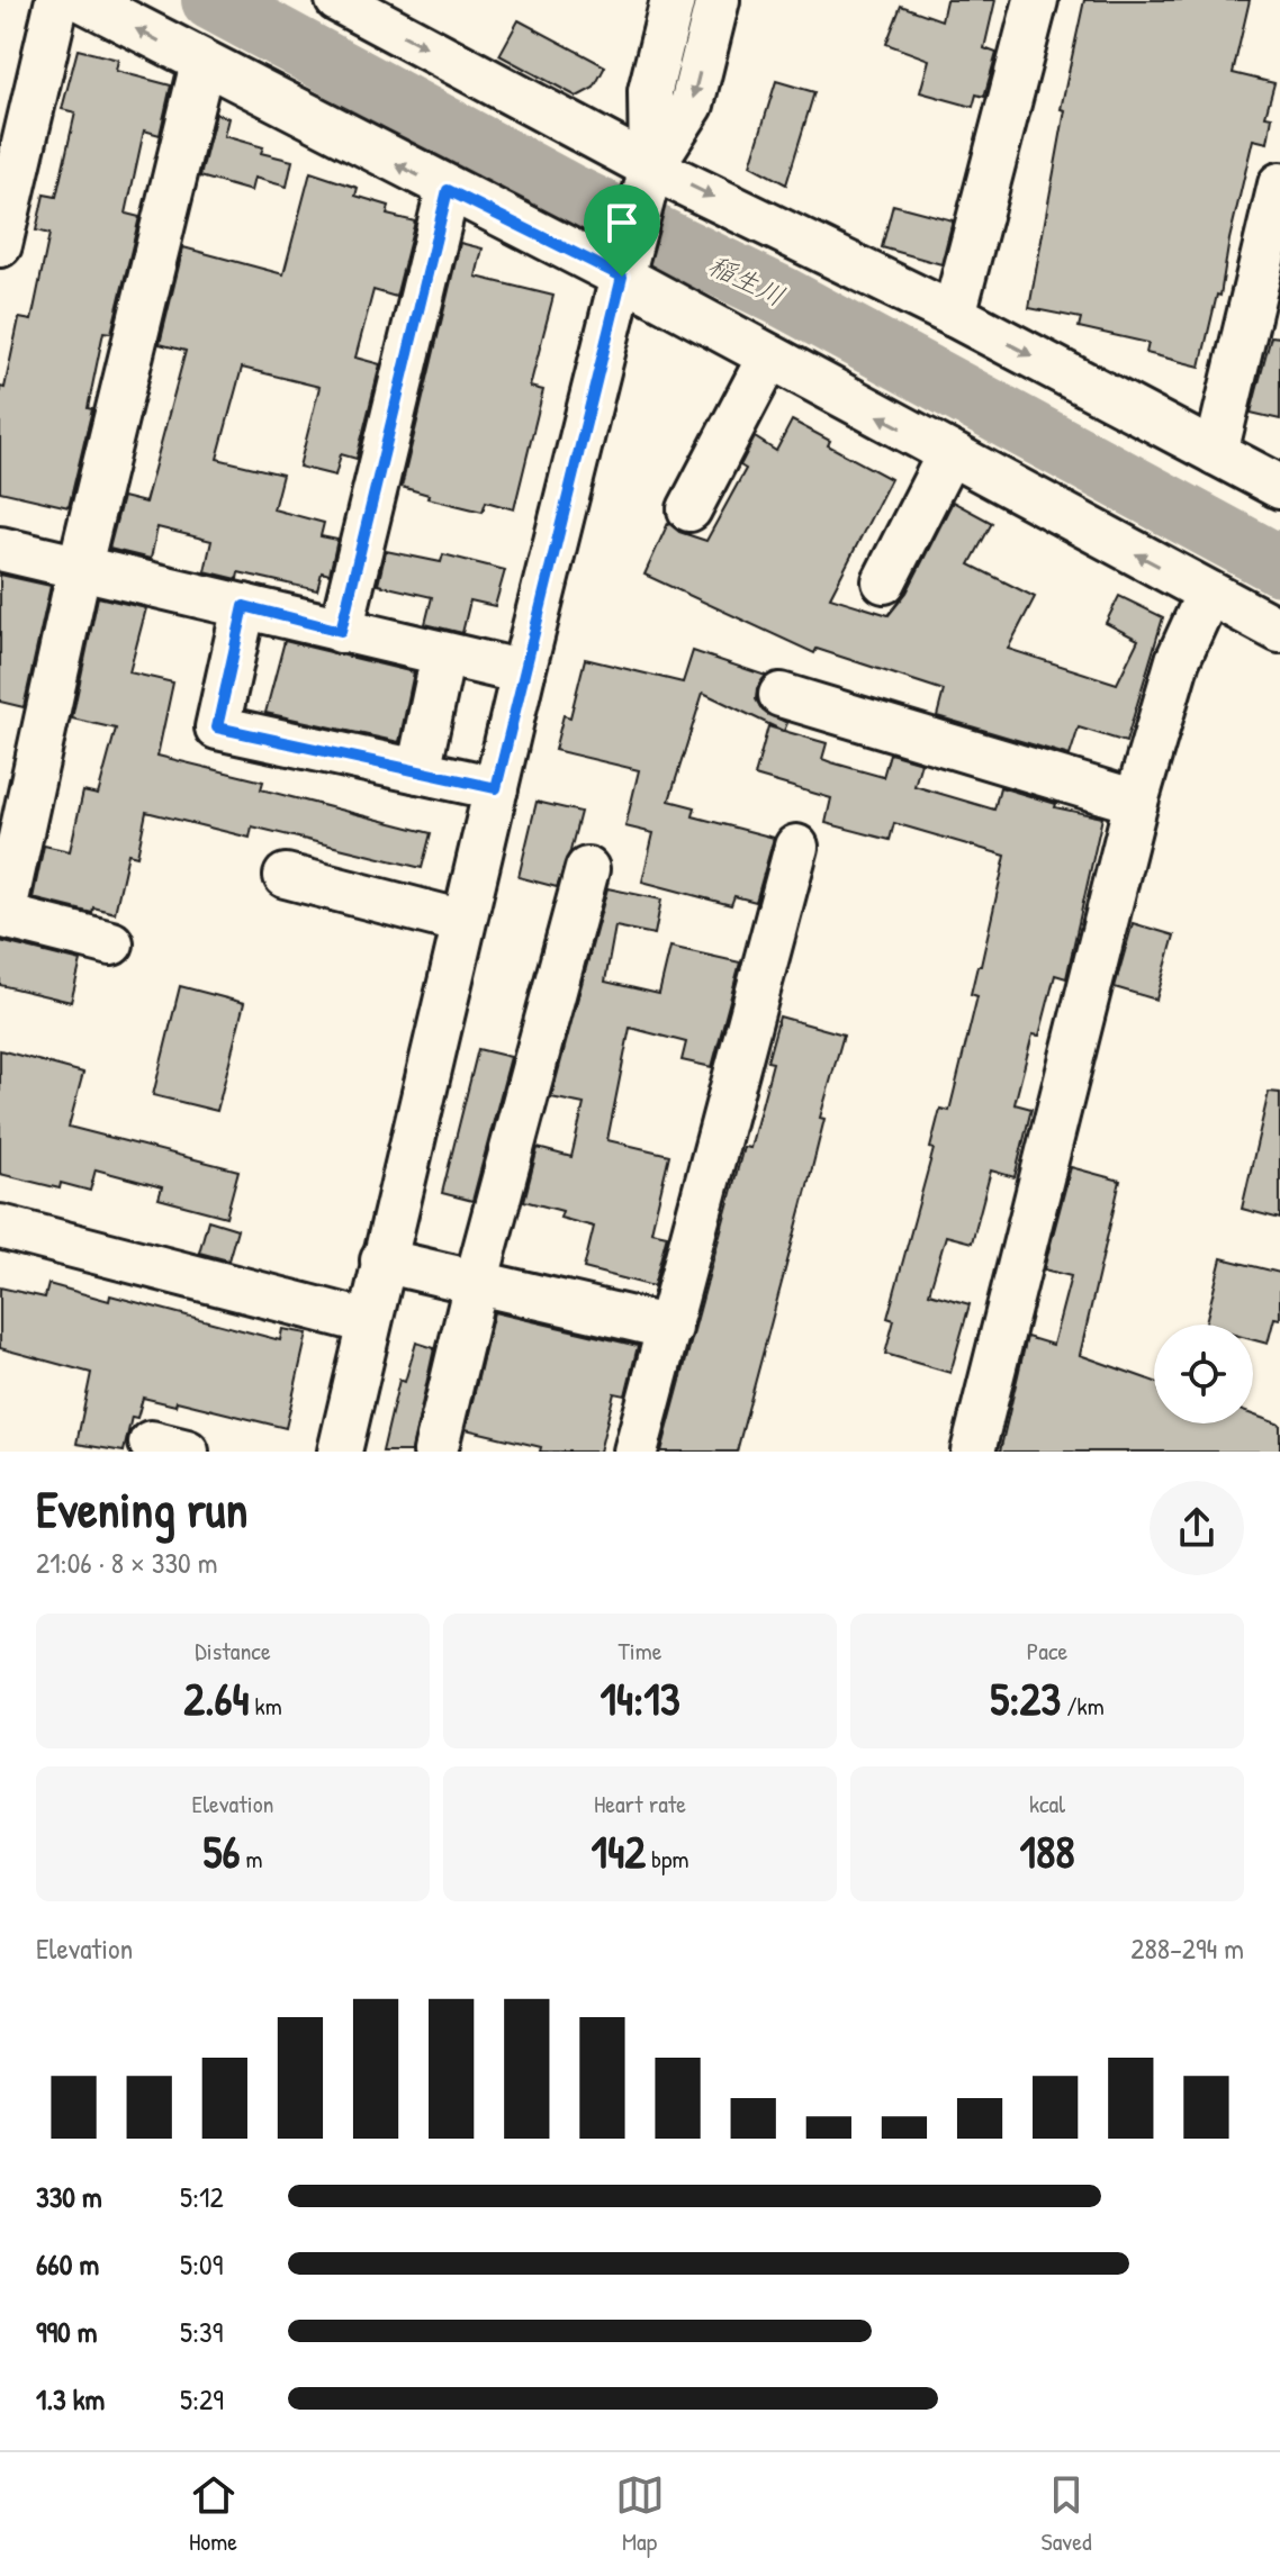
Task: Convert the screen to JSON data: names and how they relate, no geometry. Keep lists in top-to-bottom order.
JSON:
{
  "water": ["稲生川"],
  "page": {
    "heading": ["Evening run", "21:06 · 8 × 330 m"],
    "stats": [
      ["Distance", "2.64 km"],
      ["Time", "14:13"],
      ["Pace", "5:23 /km"],
      ["Elevation", "56 m"],
      ["Heart rate", "142 bpm"],
      ["kcal", "188"]
    ],
    "chart": ["Elevation", "288–294 m"],
    "list": [
      {
        "name": "330 m",
        "note": "5:12"
      },
      {
        "name": "660 m",
        "note": "5:09"
      },
      {
        "name": "990 m",
        "note": "5:39"
      },
      {
        "name": "1.3 km",
        "note": "5:29"
      }
    ],
    "tabs": ["Home", "Map", "Saved"]
  }
}
